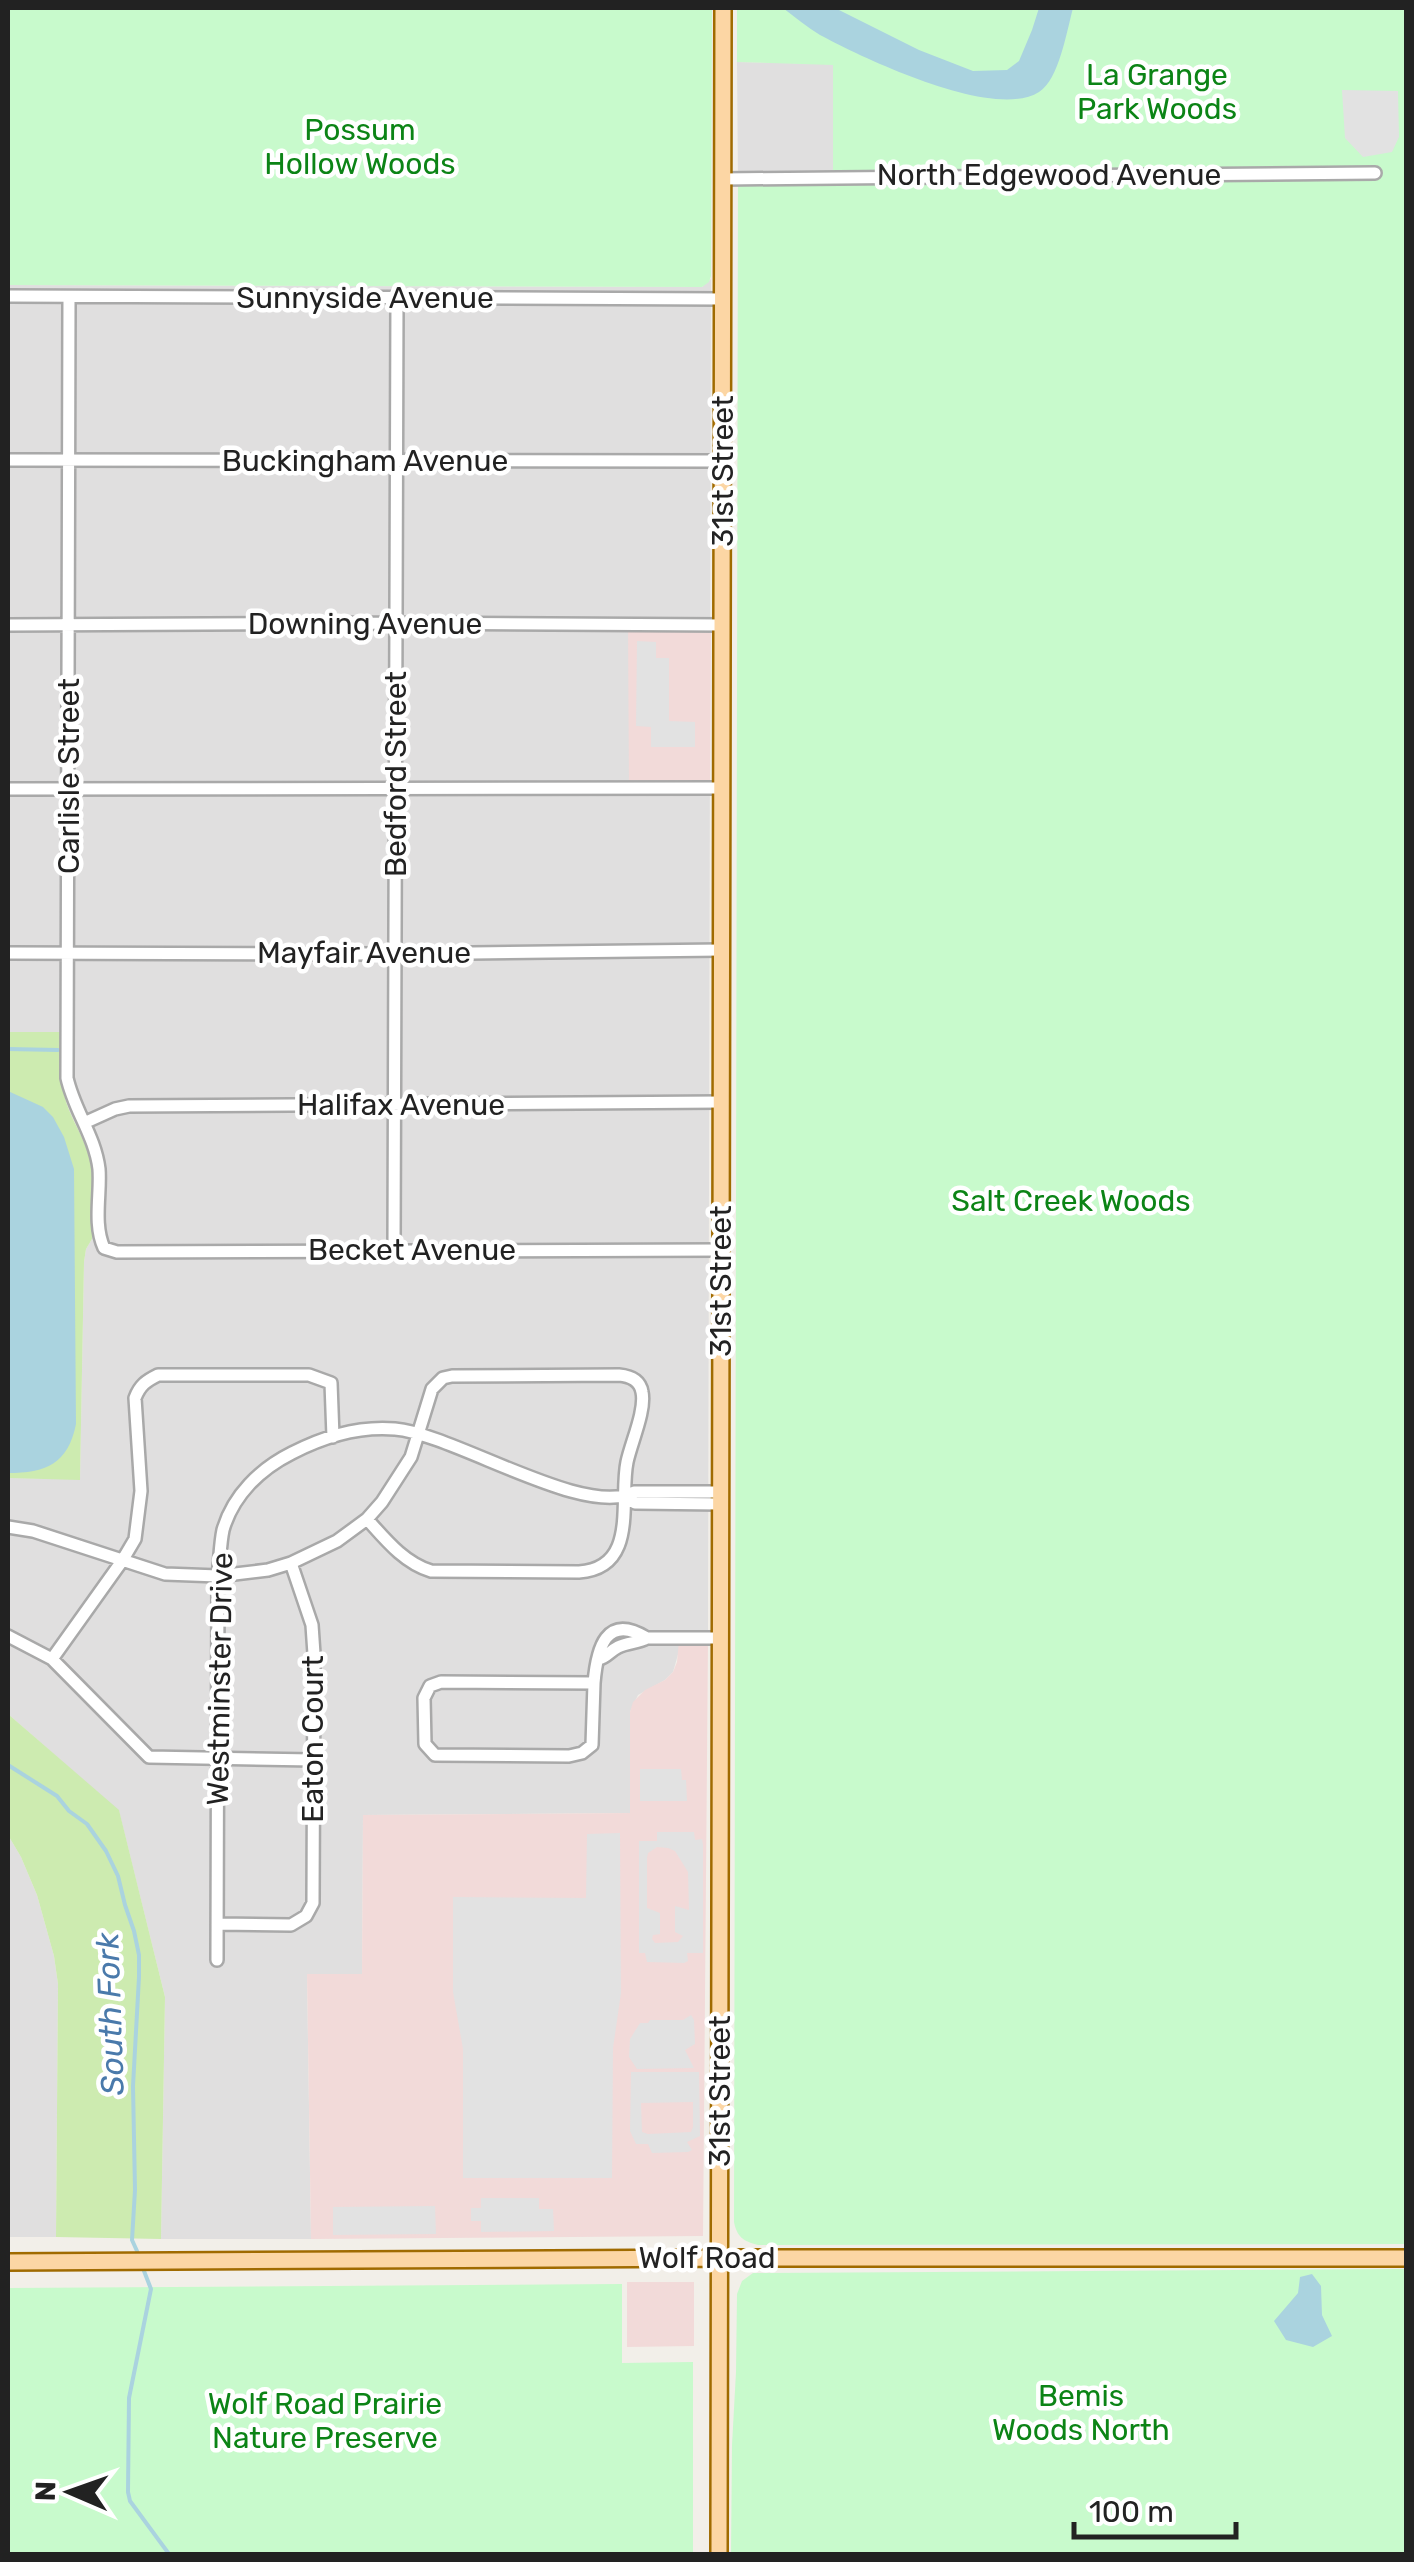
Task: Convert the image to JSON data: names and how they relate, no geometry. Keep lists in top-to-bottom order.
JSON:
{
  "streets": {
    "main road": ["31st Street", "Wolf Road"],
    "street": [
      "North Edgewood Avenue",
      "Sunnyside Avenue",
      "Buckingham Avenue",
      "Downing Avenue",
      "Bedford Street",
      "Carlisle Street",
      "Mayfair Avenue",
      "Halifax Avenue",
      "Becket Avenue",
      "Westminster Drive",
      "Eaton Court"
    ]
  },
  "crossings": [
    ["North Edgewood Avenue", "31st Street"],
    ["Sunnyside Avenue", "31st Street"],
    ["Sunnyside Avenue", "Bedford Street"],
    ["Sunnyside Avenue", "Carlisle Street"],
    ["Buckingham Avenue", "31st Street"],
    ["Buckingham Avenue", "Bedford Street"],
    ["Buckingham Avenue", "Carlisle Street"],
    ["31st Street", "Downing Avenue"],
    ["31st Street", "Mayfair Avenue"],
    ["31st Street", "Halifax Avenue"],
    ["31st Street", "Becket Avenue"],
    ["31st Street", "Westminster Drive"],
    ["31st Street", "Wolf Road"],
    ["Downing Avenue", "Bedford Street"],
    ["Downing Avenue", "Carlisle Street"],
    ["Bedford Street", "Mayfair Avenue"],
    ["Bedford Street", "Halifax Avenue"],
    ["Bedford Street", "Becket Avenue"],
    ["Carlisle Street", "Mayfair Avenue"],
    ["Carlisle Street", "Halifax Avenue"],
    ["Carlisle Street", "Becket Avenue"],
    ["Westminster Drive", "Eaton Court"]
  ],
  "water": ["South Fork"],
  "parks": [
    "La Grange Park Woods",
    "Possum Hollow Woods",
    "Salt Creek Woods",
    "Bemis Woods North",
    "Wolf Road Prairie Nature Preserve"
  ],
  "scale_bar": "100 m",
  "north": "left"
}
